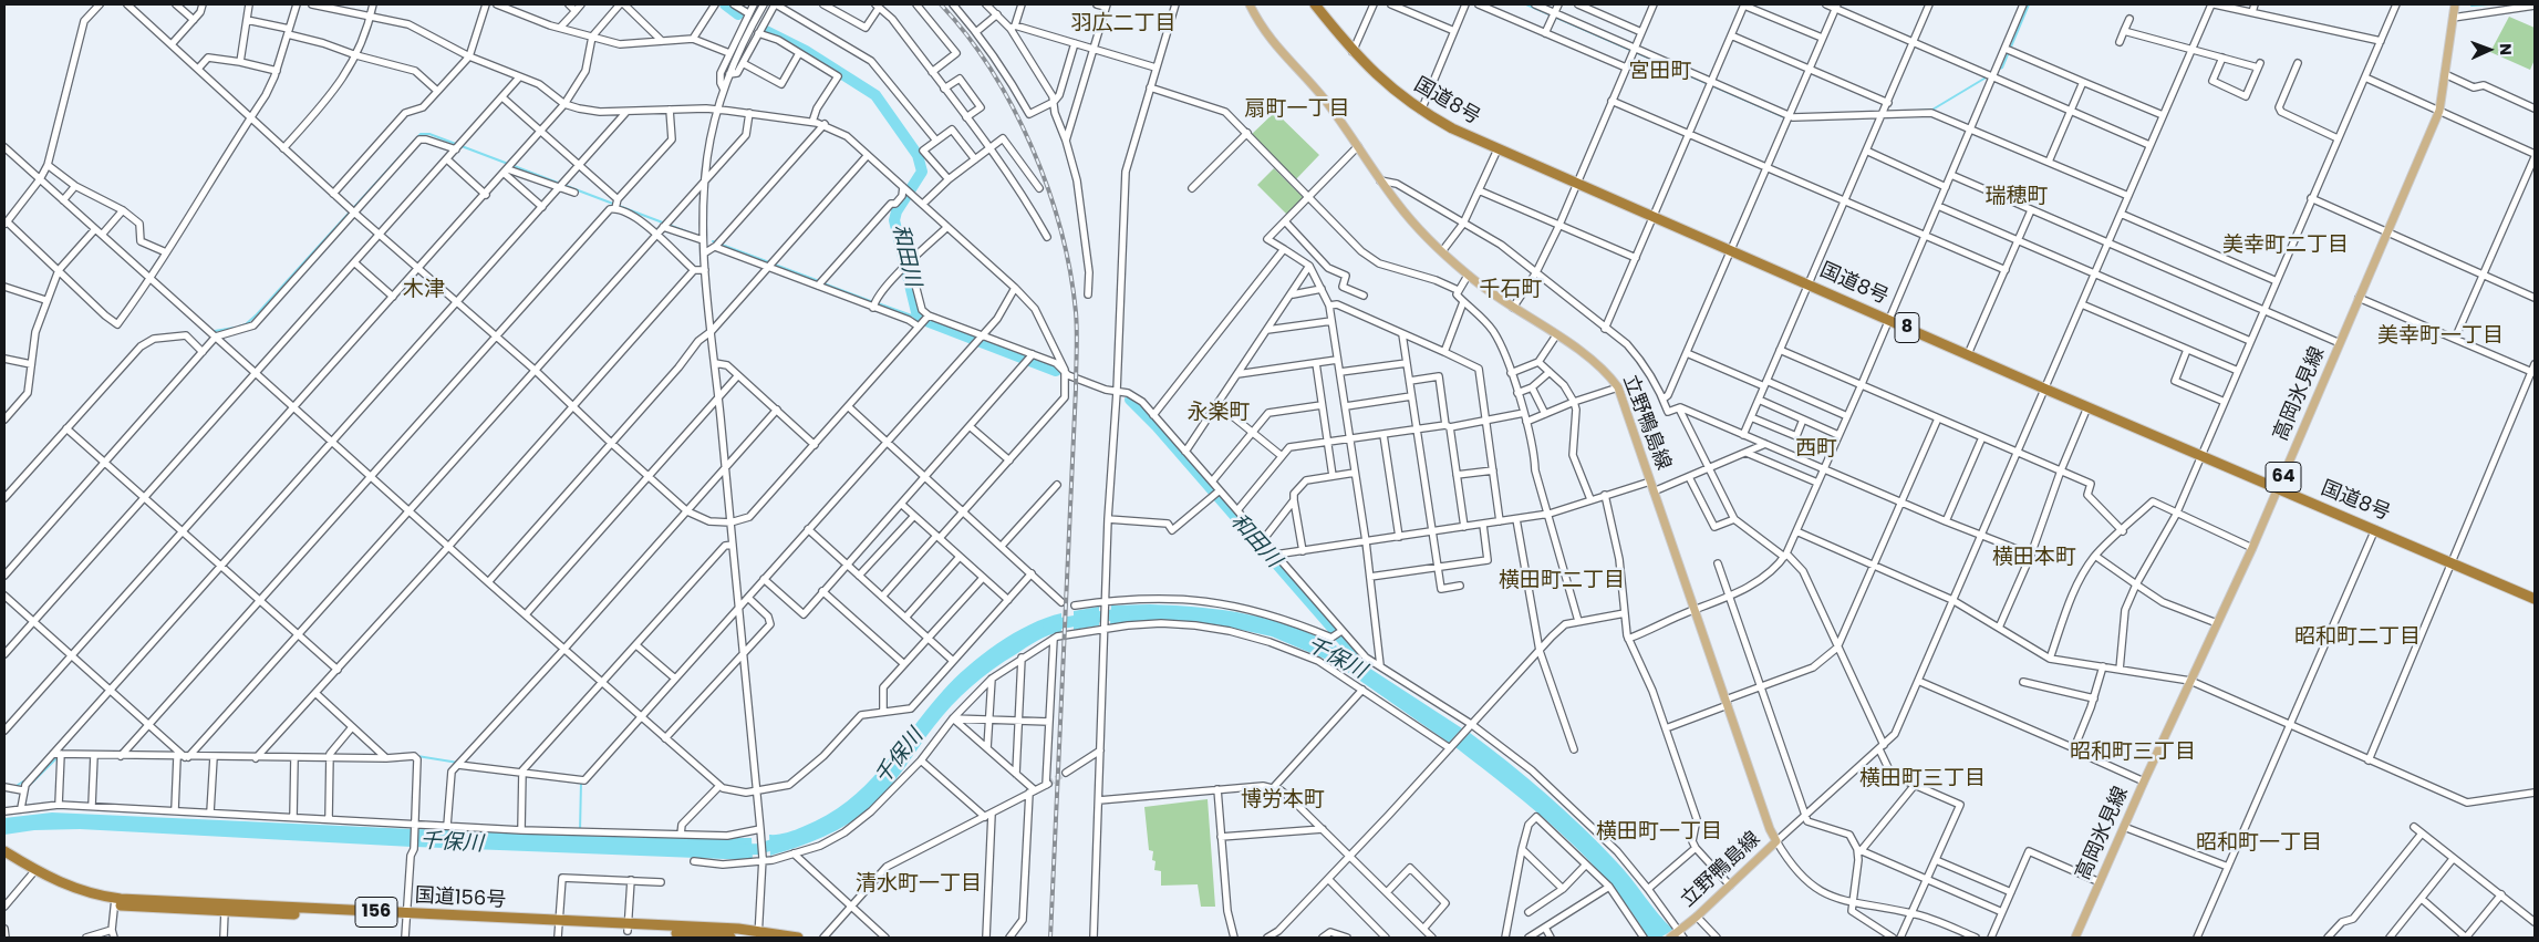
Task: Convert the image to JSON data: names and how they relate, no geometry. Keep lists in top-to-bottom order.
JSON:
{
  "streets": {
    "highway": [
      "国道8号",
      "8",
      "国道156号",
      "156"
    ],
    "main road": ["高岡氷見線", "立野鴨島線", "64"]
  },
  "crossings": [
    ["国道8号", "高岡氷見線"]
  ],
  "districts": [
    "羽広二丁目",
    "宮田町",
    "扇町一丁目",
    "瑞穂町",
    "美幸町二丁目",
    "木津",
    "千石町",
    "美幸町一丁目",
    "永楽町",
    "西町",
    "横田本町",
    "横田町二丁目",
    "昭和町二丁目",
    "昭和町三丁目",
    "横田町三丁目",
    "博労本町",
    "横田町一丁目",
    "昭和町一丁目",
    "清水町一丁目"
  ],
  "water": ["和田川", "千保川"],
  "north": "right"
}
